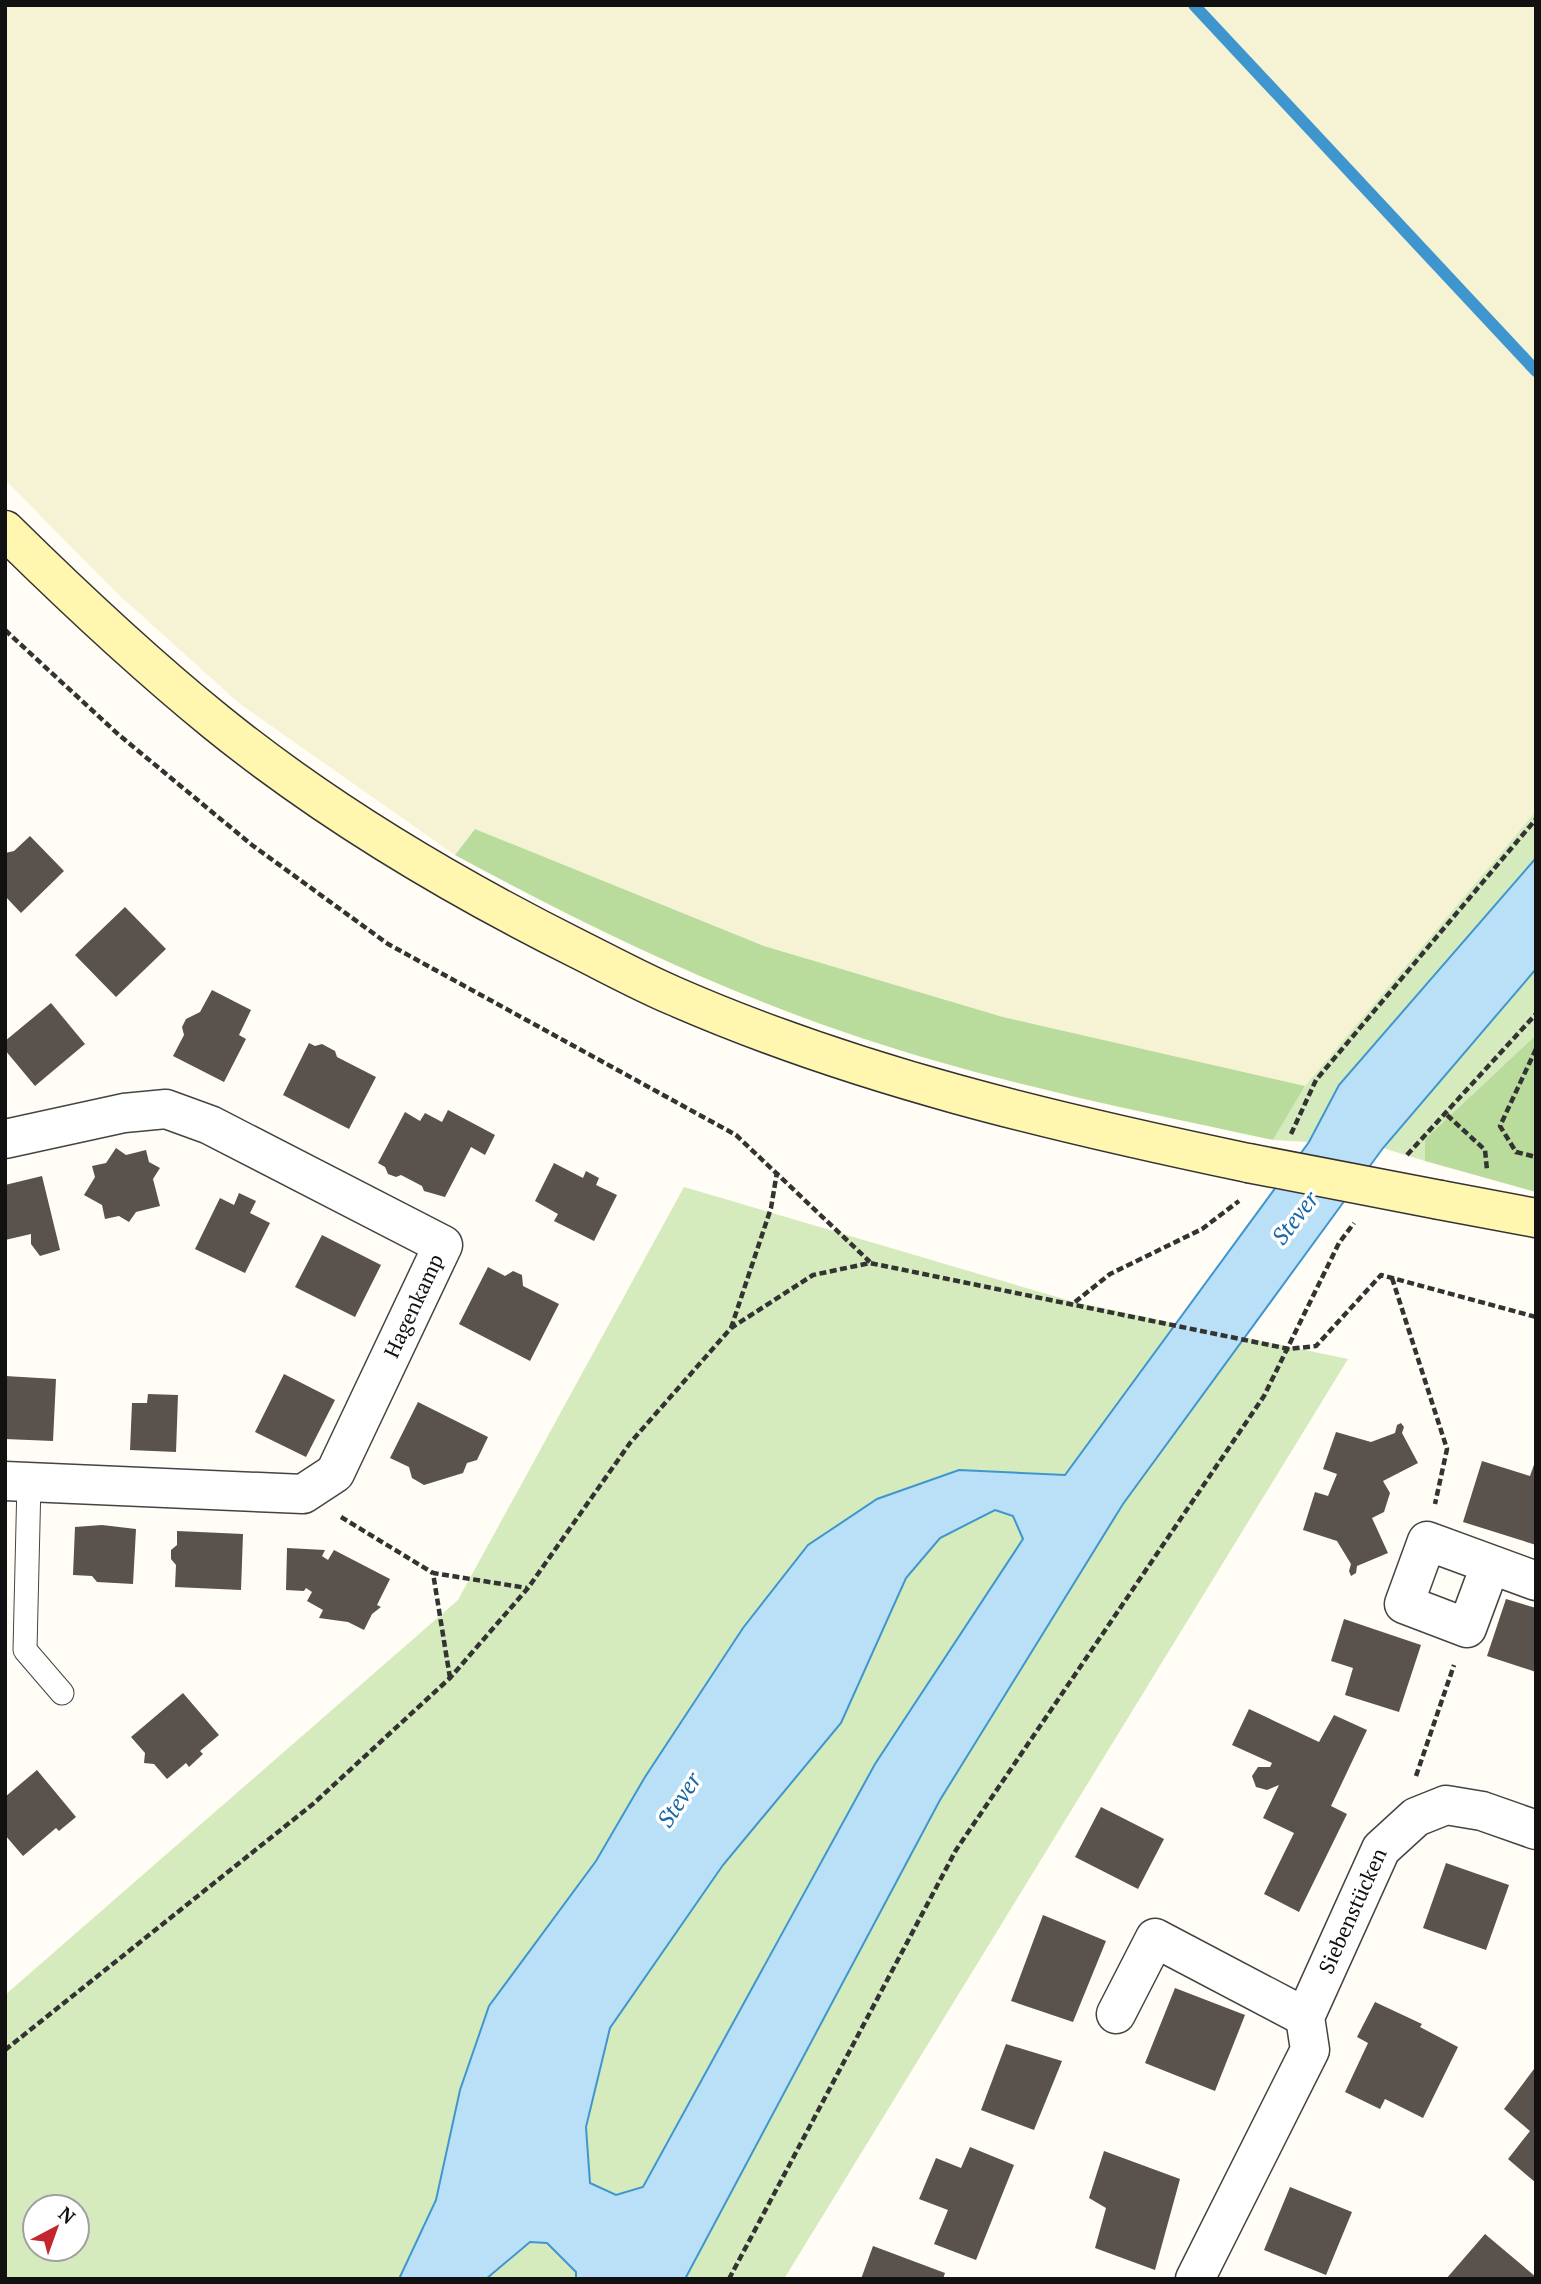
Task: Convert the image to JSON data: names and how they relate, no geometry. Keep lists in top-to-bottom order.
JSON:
{
  "streets": {
    "street": ["Hagenkamp", "Siebenstücken"]
  },
  "water": ["Stever"],
  "north": "top right"
}
